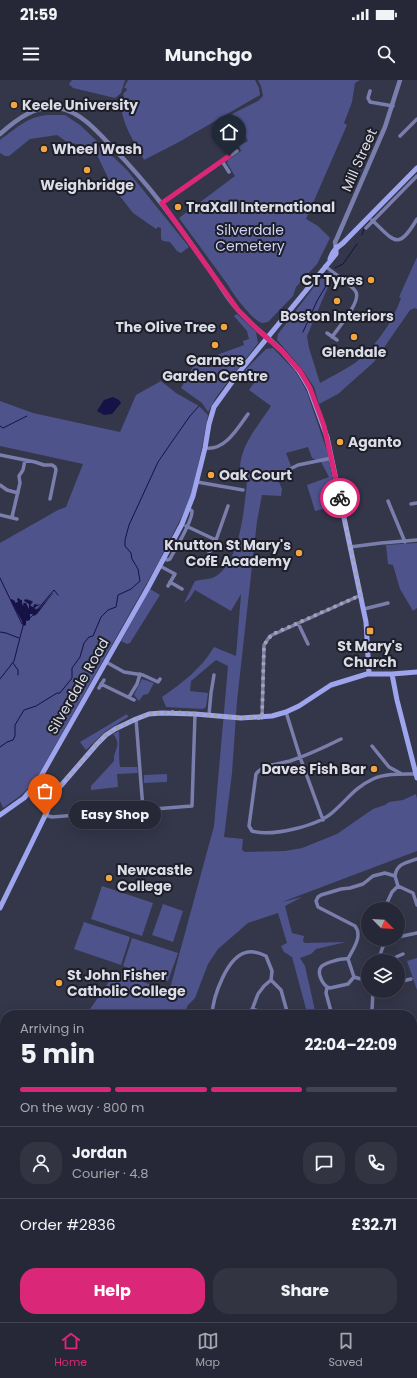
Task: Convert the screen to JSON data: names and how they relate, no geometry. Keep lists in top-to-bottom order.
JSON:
{
  "streets": {
    "main road": ["Silverdale Road"],
    "street": ["Mill Street"]
  },
  "crossings": [
    ["Mill Street", "Silverdale Road"]
  ],
  "parks": ["Silverdale Cemetery"],
  "places": {
    "other": [
      "Keele University",
      "Wheel Wash",
      "Weighbridge",
      "TraXall International",
      "CT Tyres",
      "Boston Interiors",
      "The Olive Tree",
      "Glendale",
      "Garners Garden Centre",
      "Aganto",
      "Oak Court",
      "Knutton St Mary's CofE Academy",
      "Daves Fish Bar",
      "Easy Shop",
      "Newcastle College",
      "St John Fisher Catholic College"
    ],
    "transit": ["St Mary's Church"]
  },
  "north": "bottom right",
  "page": {
    "status": "21:59",
    "header": "Munchgo",
    "bubble": "Easy Shop",
    "heading": ["5 min", "Arriving in", "22:04–22:09"],
    "panel": [
      "Jordan",
      "Courier · 4.8",
      "Order #2836",
      "£32.71"
    ],
    "bar": "On the way · 800 m",
    "buttons": ["Help", "Share"],
    "tabs": ["Home", "Map", "Saved"]
  }
}
